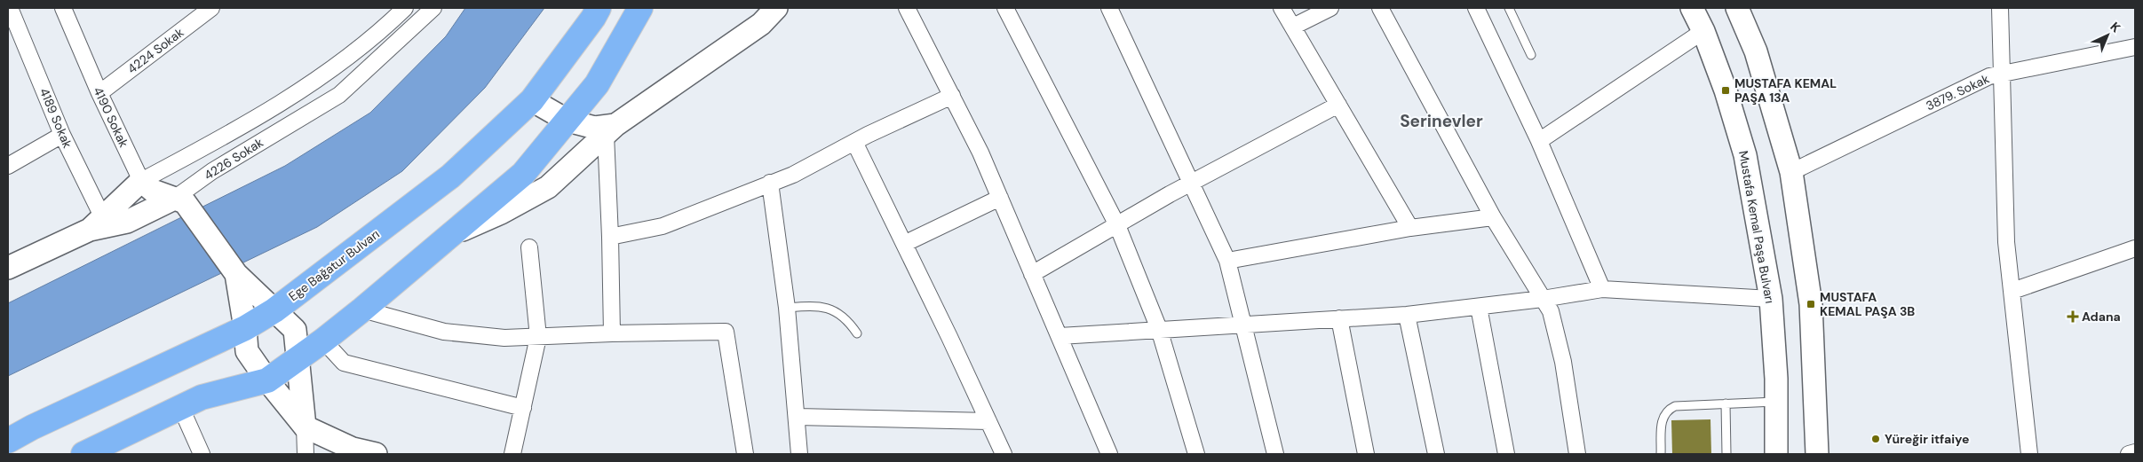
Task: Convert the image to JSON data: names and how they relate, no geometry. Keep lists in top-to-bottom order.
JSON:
{
  "streets": {
    "main road": ["4226 Sokak", "Mustafa Kemal Paşa Bulvarı", "Ege Bağatur Bulvarı"],
    "street": [
      "4224 Sokak",
      "3879. Sokak",
      "4190 Sokak",
      "4189 Sokak"
    ]
  },
  "crossings": [
    ["4224 Sokak", "4190 Sokak"],
    ["4189 Sokak", "4226 Sokak"]
  ],
  "districts": ["Serinevler"],
  "places": {
    "transit": ["MUSTAFA KEMAL PAŞA 13A", "MUSTAFA KEMAL PAŞA 3B"],
    "health": ["Adana"],
    "other": ["Yüreğir itfaiye"]
  },
  "north": "top right"
}
